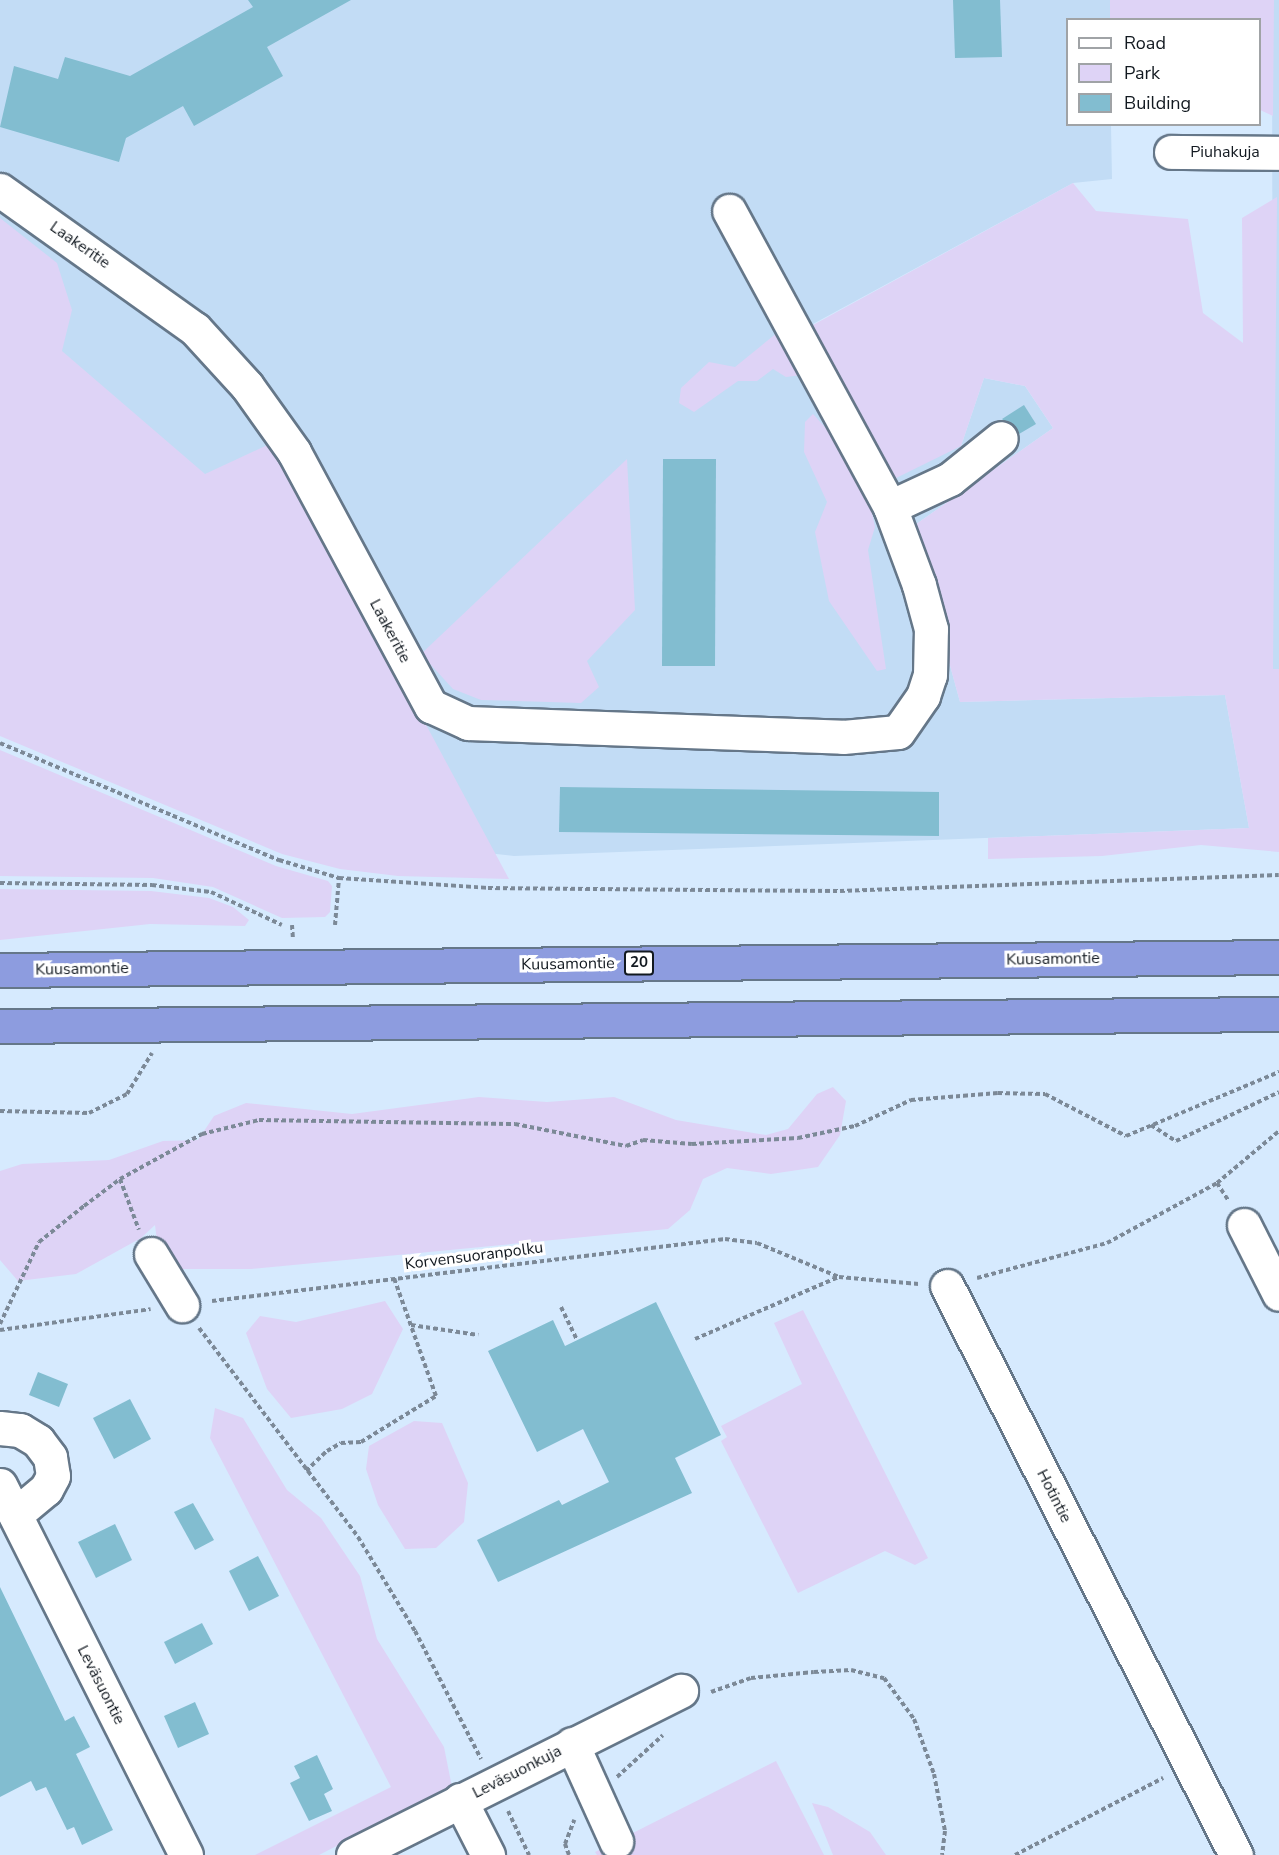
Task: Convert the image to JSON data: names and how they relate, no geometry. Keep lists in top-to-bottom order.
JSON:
{
  "streets": {
    "highway": ["Kuusamontie", "20"],
    "street": [
      "Piuhakuja",
      "Laakeritie",
      "Hotintie",
      "Leväsuontie",
      "Leväsuonkuja"
    ],
    "path": ["Korvensuoranpolku"]
  },
  "crossings": [
    ["Korvensuoranpolku", "Hotintie"]
  ],
  "legend": ["Road", "Park", "Building"]
}
